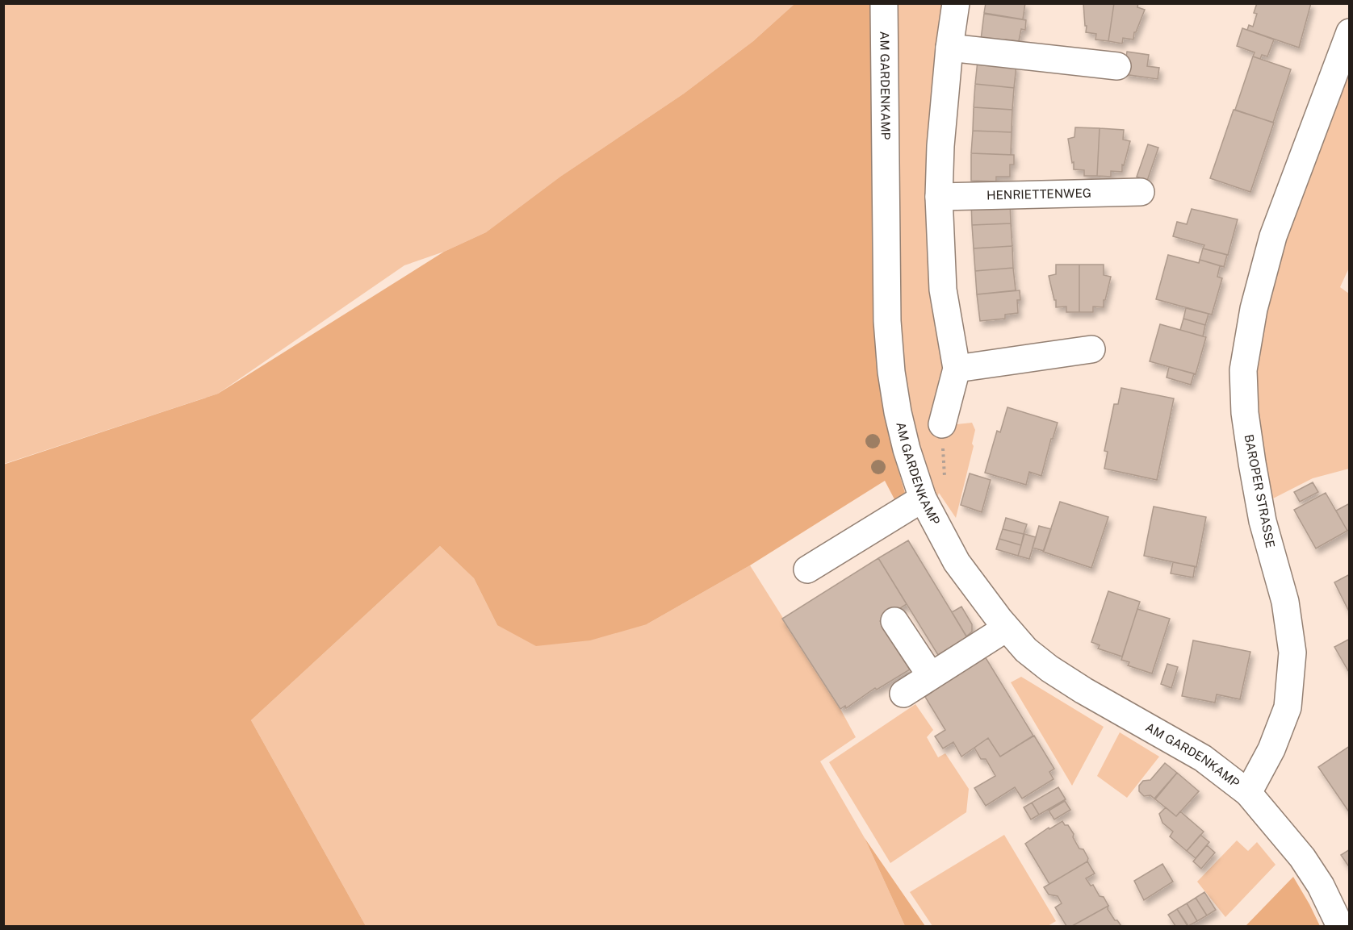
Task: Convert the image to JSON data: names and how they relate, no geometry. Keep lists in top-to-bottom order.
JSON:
{
  "streets": {
    "street": ["AM GARDENKAMP", "HENRIETTENWEG", "BAROPER STRASSE"]
  },
  "crossings": [
    ["AM GARDENKAMP", "BAROPER STRASSE"]
  ]
}
